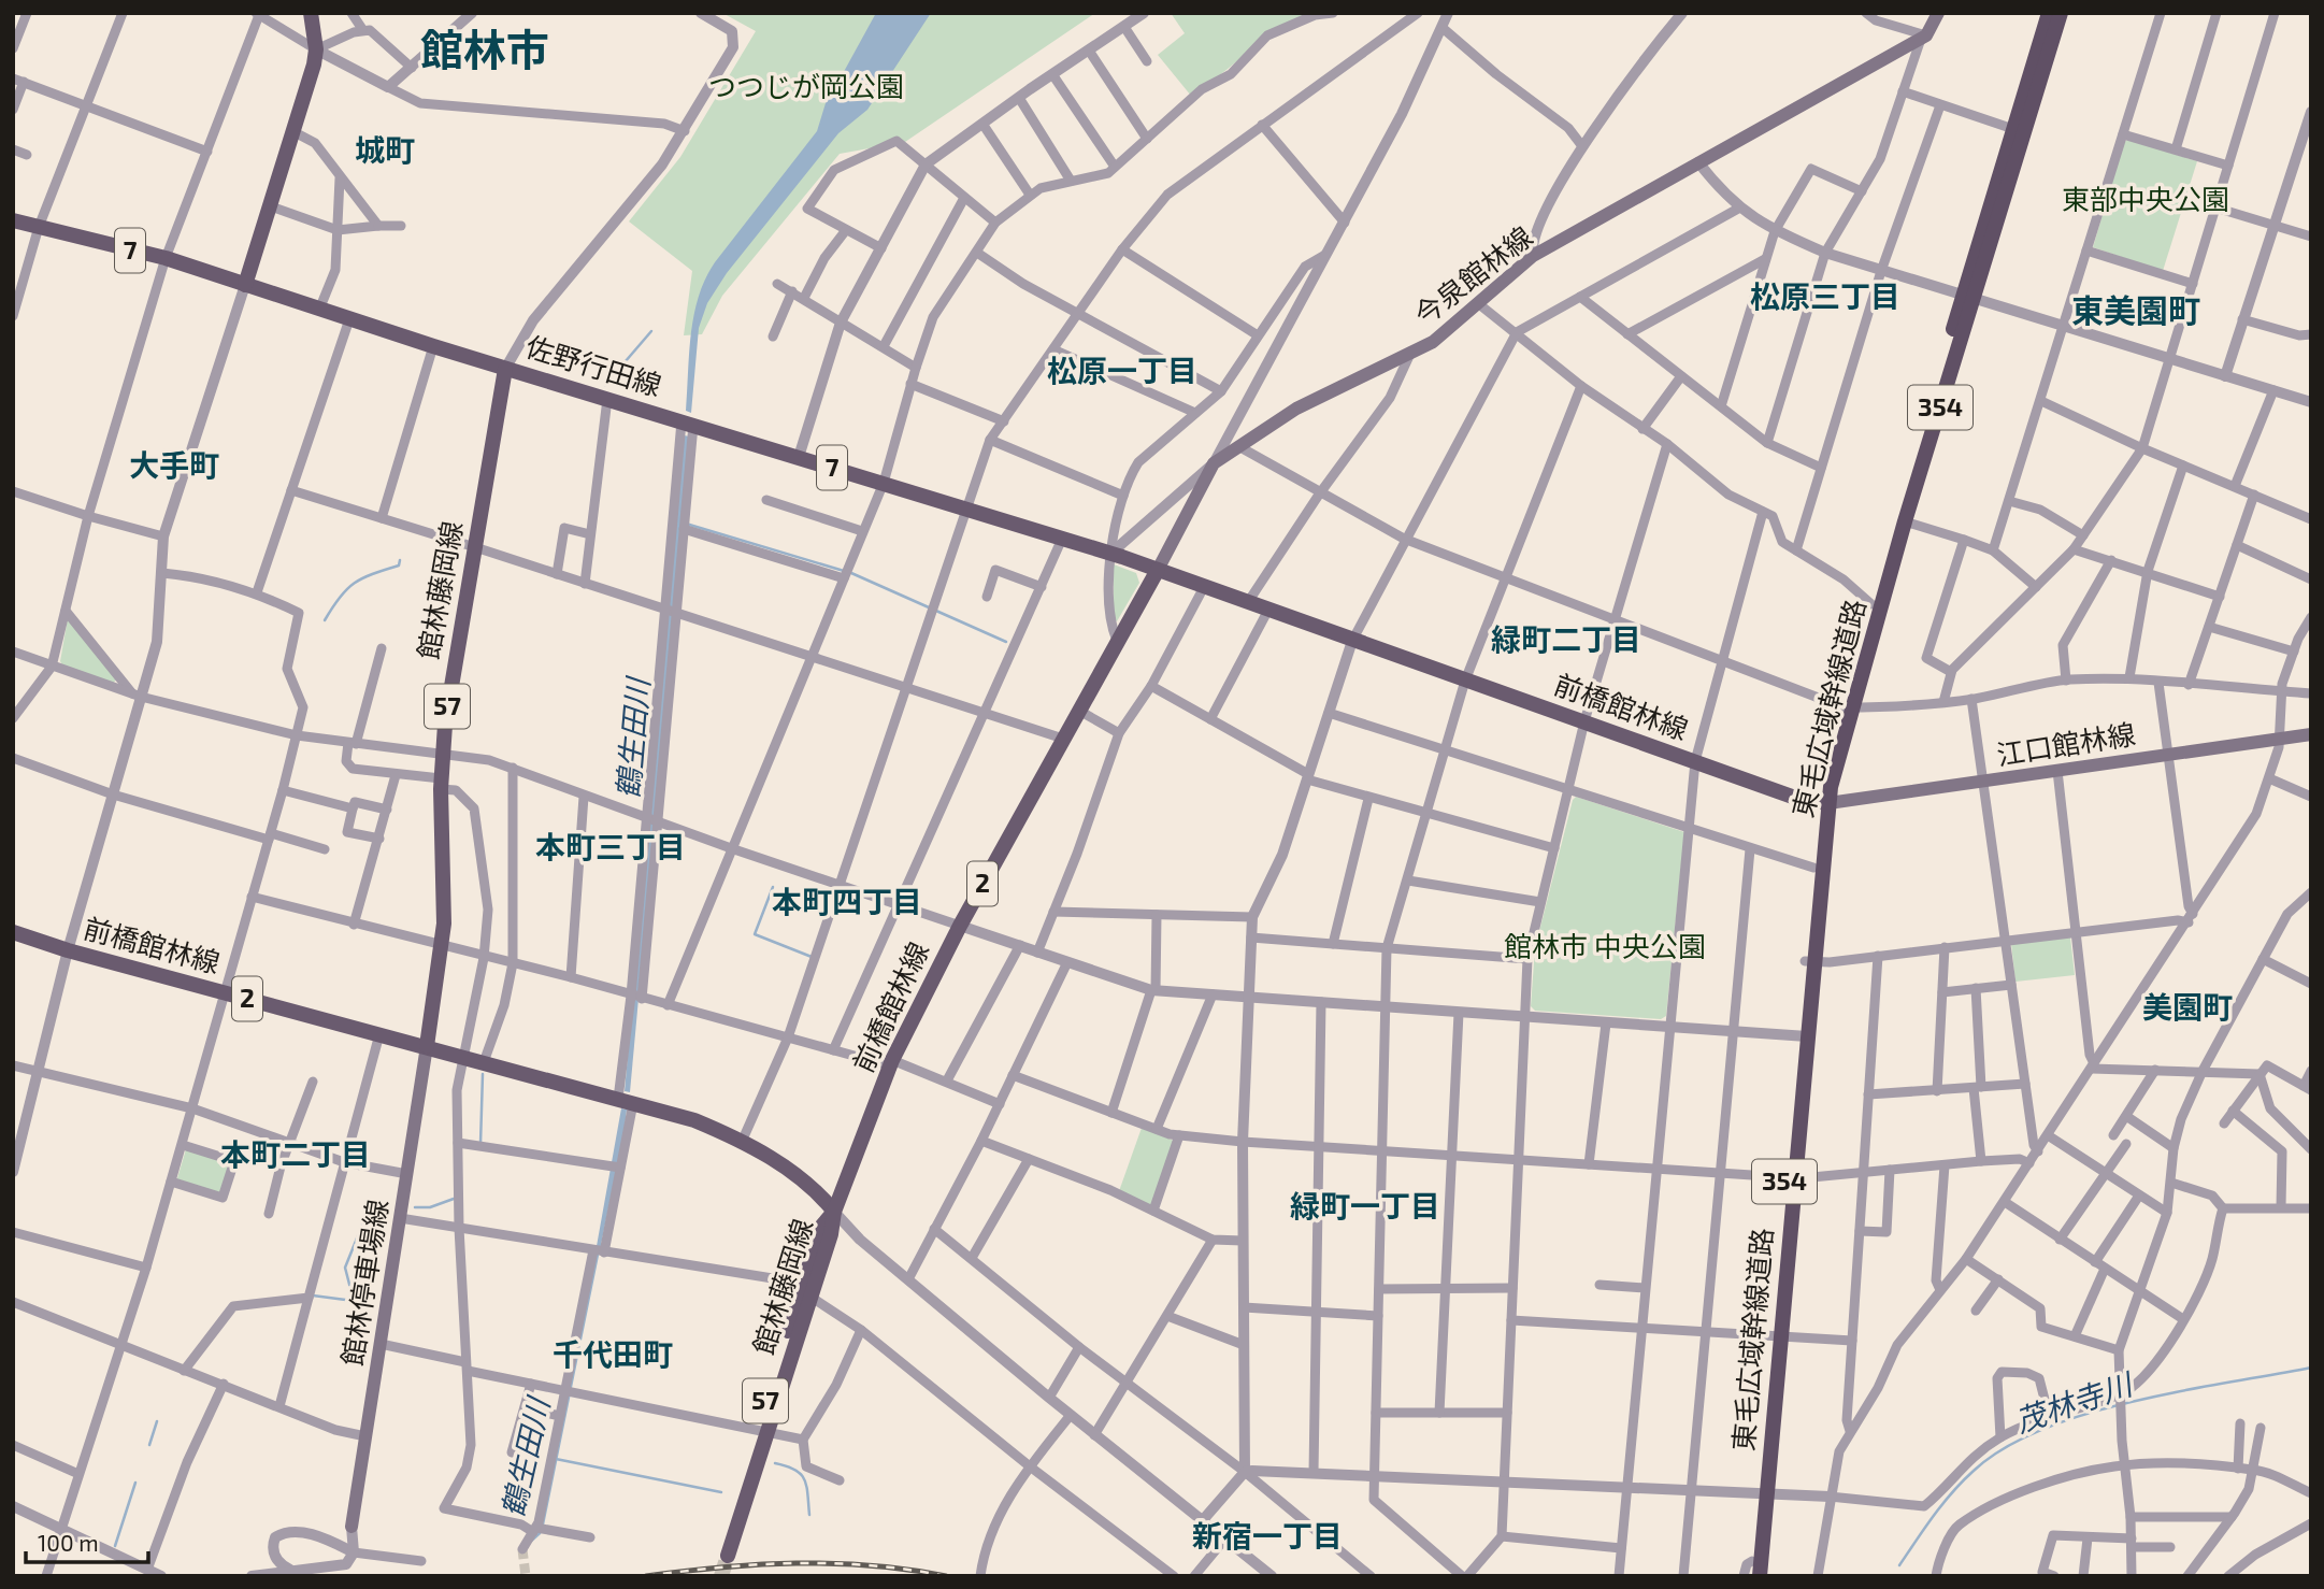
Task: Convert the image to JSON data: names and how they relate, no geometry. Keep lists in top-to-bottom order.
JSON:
{
  "streets": {
    "highway": ["354", "東毛広域幹線道路"],
    "main road": [
      "7",
      "今泉館林線",
      "佐野行田線",
      "館林藤岡線",
      "57",
      "前橋館林線",
      "江口館林線",
      "2",
      "館林停車場線"
    ]
  },
  "crossings": [
    ["今泉館林線", "佐野行田線"],
    ["今泉館林線", "前橋館林線"],
    ["佐野行田線", "館林藤岡線"],
    ["佐野行田線", "前橋館林線"],
    ["館林藤岡線", "前橋館林線"],
    ["館林藤岡線", "館林停車場線"],
    ["前橋館林線", "東毛広域幹線道路"],
    ["前橋館林線", "江口館林線"],
    ["前橋館林線", "館林停車場線"],
    ["東毛広域幹線道路", "江口館林線"]
  ],
  "districts": [
    "館林市",
    "城町",
    "松原三丁目",
    "東美園町",
    "松原一丁目",
    "大手町",
    "緑町二丁目",
    "本町三丁目",
    "本町四丁目",
    "美園町",
    "本町二丁目",
    "緑町一丁目",
    "千代田町",
    "新宿一丁目"
  ],
  "water": ["鶴生田川", "茂林寺川"],
  "parks": ["つつじが岡公園", "東部中央公園", "館林市 中央公園"],
  "scale_bar": "100 m"
}
